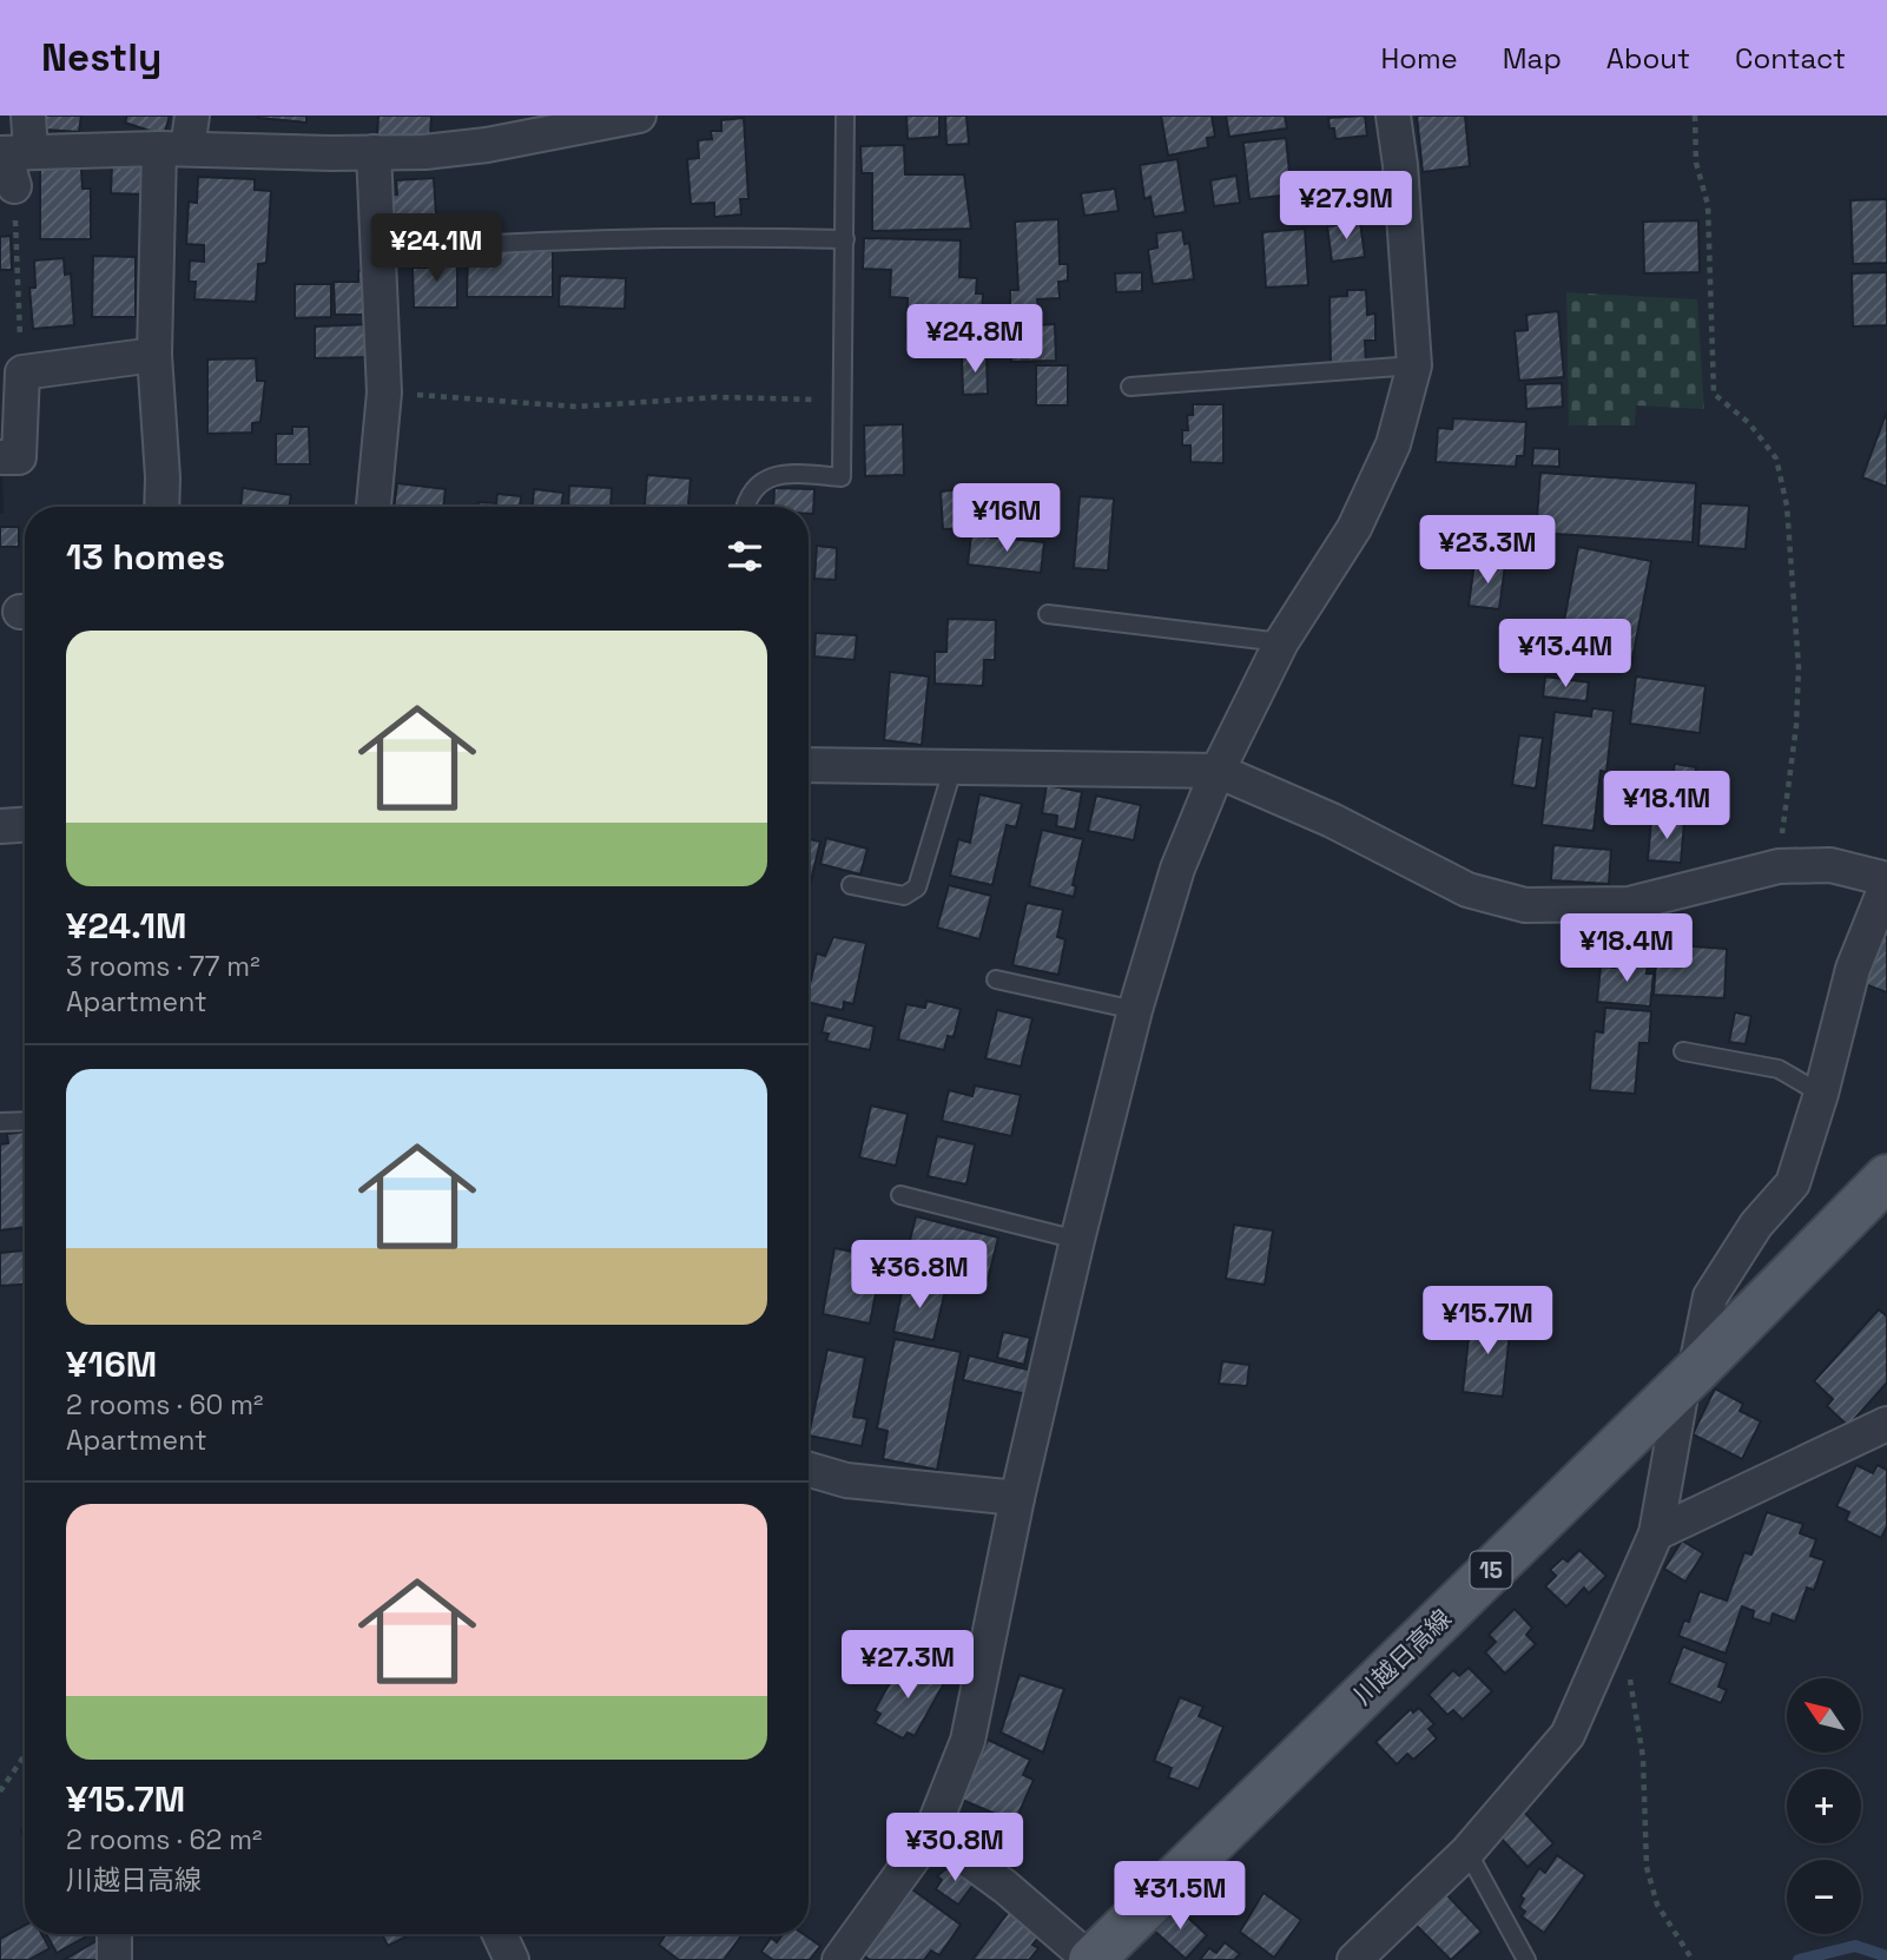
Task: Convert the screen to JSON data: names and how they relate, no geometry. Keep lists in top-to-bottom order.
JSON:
{
  "streets": {
    "main road": ["15", "川越日高線"]
  },
  "north": "top left",
  "page": {
    "header": "Nestly",
    "nav": [
      "Home",
      "Map",
      "About",
      "Contact"
    ],
    "price": [
      "¥27.9M",
      "¥24.1M",
      "¥24.8M",
      "¥16M",
      "¥23.3M",
      "¥13.4M",
      "¥18.1M",
      "¥18.4M",
      "¥36.8M",
      "¥15.7M",
      "¥27.3M",
      "¥30.8M",
      "¥31.5M"
    ],
    "heading": "13 homes",
    "list": [
      {
        "name": "¥24.1M",
        "note": "3 rooms · 77 m² · Apartment"
      },
      {
        "name": "¥16M",
        "note": "2 rooms · 60 m² · Apartment"
      },
      {
        "name": "¥15.7M",
        "note": "2 rooms · 62 m² · 川越日高線"
      }
    ],
    "map_buttons": ["+", "−"]
  }
}
